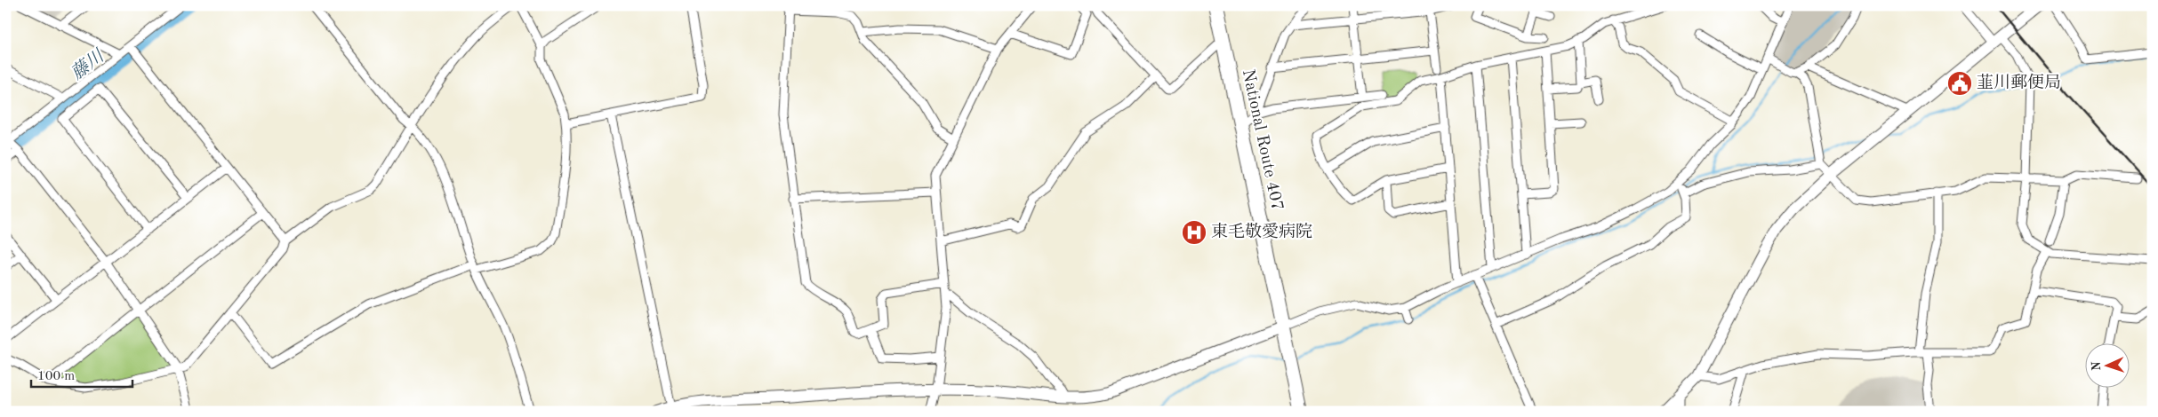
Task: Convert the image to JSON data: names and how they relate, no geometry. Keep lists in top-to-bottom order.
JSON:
{
  "streets": {
    "highway": ["National Route 407"]
  },
  "water": ["藤川"],
  "places": {
    "public building": ["韮川郵便局"],
    "hospital": ["東毛敬愛病院"]
  },
  "scale_bar": "100 m",
  "north": "left"
}
